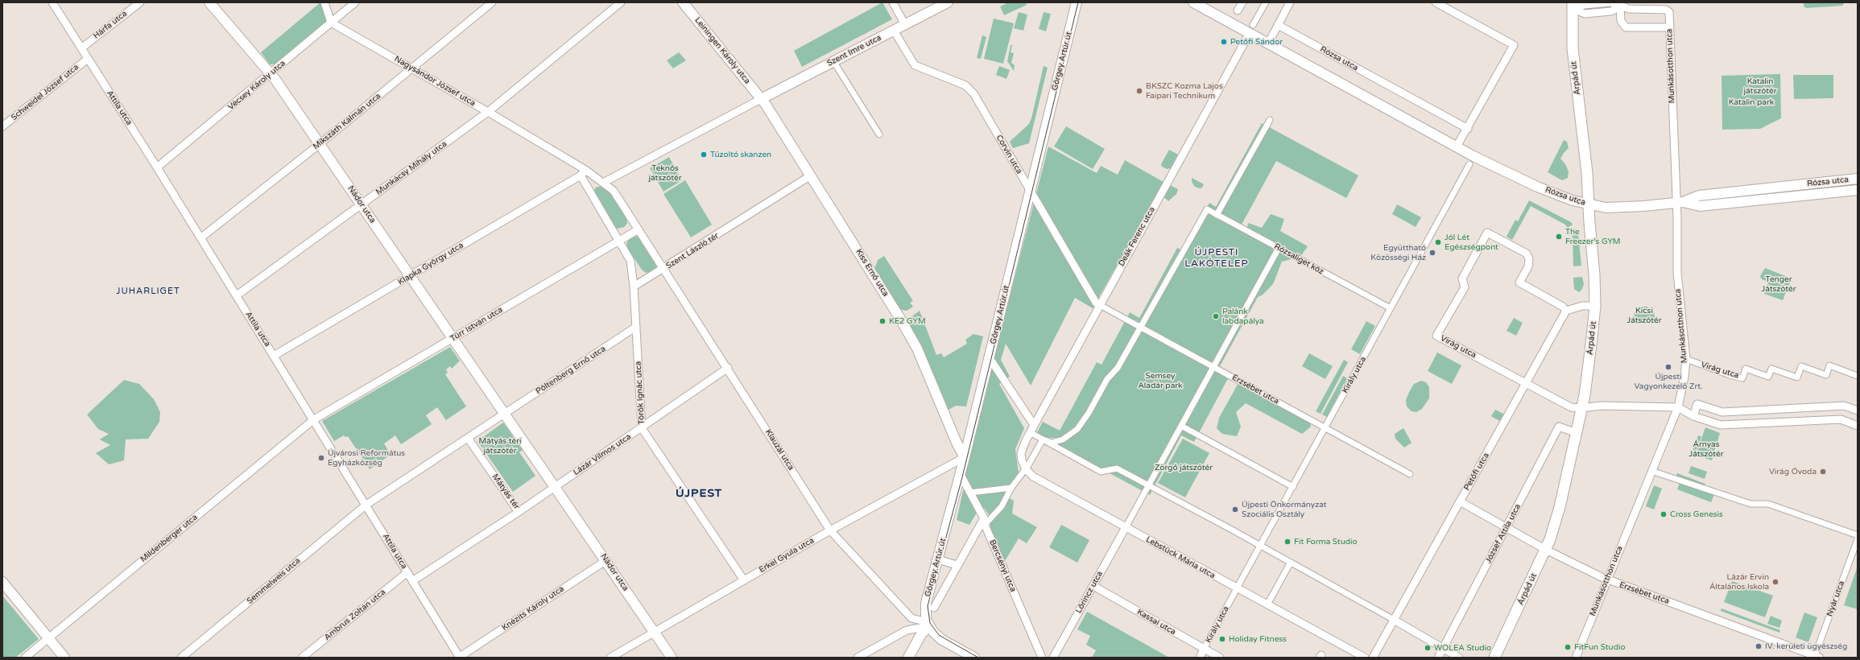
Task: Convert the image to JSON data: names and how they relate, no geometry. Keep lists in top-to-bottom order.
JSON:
{
  "streets": {
    "main road": ["Árpád út"],
    "street": [
      "Hárfa utca",
      "Leiningen Károly utca",
      "Szent Imre utca",
      "Rózsa utca",
      "Görgey Artúr út",
      "Munkásotthon utca",
      "Nagysándor József utca",
      "Vécsey Károly utca",
      "Schweidel József utca",
      "Attila utca",
      "Mikszáth Kálmán utca",
      "Corvin utca",
      "Munkácsy Mihály utca",
      "Nádor utca",
      "Deák Ferenc utca",
      "Szent László tér",
      "Rózsaliget köz",
      "Klapka György utca",
      "Kiss Ernő utca",
      "Türr István utca",
      "Virág utca",
      "Pöltenberg Ernő utca",
      "Király utca",
      "Erzsébet utca",
      "Török Ignác utca",
      "Klauzál utca",
      "Lázár Vilmos utca",
      "Petőfi utca",
      "Mátyás tér",
      "József Attila utca",
      "Mildenberger utca",
      "Erkel Gyula utca",
      "Lebstück Mária utca",
      "Bercsényi utca",
      "Semmelweis utca",
      "Lőrincz utca",
      "Nyár utca",
      "Knézits Károly utca",
      "Ambrus Zoltán utca",
      "Kassai utca"
    ]
  },
  "crossings": [
    ["Hárfa utca", "Attila utca"],
    ["Leiningen Károly utca", "Szent Imre utca"],
    ["Leiningen Károly utca", "Kiss Ernő utca"],
    ["Szent Imre utca", "Corvin utca"],
    ["Szent Imre utca", "Kiss Ernő utca"],
    ["Rózsa utca", "Munkásotthon utca"],
    ["Rózsa utca", "Árpád út"],
    ["Rózsa utca", "Deák Ferenc utca"],
    ["Görgey Artúr út", "Corvin utca"],
    ["Görgey Artúr út", "Kiss Ernő utca"],
    ["Görgey Artúr út", "Erkel Gyula utca"],
    ["Görgey Artúr út", "Bercsényi utca"],
    ["Munkásotthon utca", "Virág utca"],
    ["Munkásotthon utca", "Erzsébet utca"],
    ["Árpád út", "Virág utca"],
    ["Árpád út", "Erzsébet utca"],
    ["Árpád út", "József Attila utca"],
    ["Nagysándor József utca", "Vécsey Károly utca"],
    ["Nagysándor József utca", "Mikszáth Kálmán utca"],
    ["Nagysándor József utca", "Munkácsy Mihály utca"],
    ["Nagysándor József utca", "Szent László tér"],
    ["Vécsey Károly utca", "Attila utca"],
    ["Vécsey Károly utca", "Nádor utca"],
    ["Schweidel József utca", "Attila utca"],
    ["Attila utca", "Mikszáth Kálmán utca"],
    ["Attila utca", "Munkácsy Mihály utca"],
    ["Attila utca", "Klapka György utca"],
    ["Attila utca", "Türr István utca"],
    ["Attila utca", "Mildenberger utca"],
    ["Attila utca", "Semmelweis utca"],
    ["Attila utca", "Knézits Károly utca"],
    ["Attila utca", "Ambrus Zoltán utca"],
    ["Mikszáth Kálmán utca", "Nádor utca"],
    ["Corvin utca", "Deák Ferenc utca"],
    ["Corvin utca", "Erzsébet utca"],
    ["Munkácsy Mihály utca", "Nádor utca"],
    ["Nádor utca", "Klapka György utca"],
    ["Nádor utca", "Türr István utca"],
    ["Nádor utca", "Pöltenberg Ernő utca"],
    ["Nádor utca", "Lázár Vilmos utca"],
    ["Nádor utca", "Mátyás tér"],
    ["Nádor utca", "Erkel Gyula utca"],
    ["Nádor utca", "Knézits Károly utca"],
    ["Deák Ferenc utca", "Erzsébet utca"],
    ["Deák Ferenc utca", "Lebstück Mária utca"],
    ["Szent László tér", "Klapka György utca"],
    ["Szent László tér", "Kiss Ernő utca"],
    ["Szent László tér", "Türr István utca"],
    ["Szent László tér", "Török Ignác utca"],
    ["Szent László tér", "Klauzál utca"],
    ["Rózsaliget köz", "Király utca"],
    ["Rózsaliget köz", "Erzsébet utca"],
    ["Kiss Ernő utca", "Erkel Gyula utca"],
    ["Türr István utca", "Mildenberger utca"],
    ["Virág utca", "Petőfi utca"],
    ["Pöltenberg Ernő utca", "Török Ignác utca"],
    ["Király utca", "Erzsébet utca"],
    ["Király utca", "Kassai utca"],
    ["Erzsébet utca", "Petőfi utca"],
    ["Erzsébet utca", "József Attila utca"],
    ["Erzsébet utca", "Nyár utca"],
    ["Török Ignác utca", "Lázár Vilmos utca"],
    ["Török Ignác utca", "Erkel Gyula utca"],
    ["Klauzál utca", "Lázár Vilmos utca"],
    ["Klauzál utca", "Erkel Gyula utca"],
    ["Lázár Vilmos utca", "Mátyás tér"],
    ["Lebstück Mária utca", "Lőrincz utca"],
    ["Lőrincz utca", "Kassai utca"]
  ],
  "districts": ["ÚJPESTI LAKÓTELEP", "JUHARLIGET", "ÚJPEST"],
  "parks": [
    "Katalin játszótér",
    "Katalin park",
    "Teknős játszótér",
    "Tenger Játszótér",
    "Kicsi Játszótér",
    "Semsey Aladár park",
    "Mátyás téri játszótér",
    "Árnyas Játszótér",
    "Zörgő játszótér"
  ],
  "places": [
    "Petőfi Sándor",
    "BKSZC Kozma Lajos Faipari Technikum",
    "Tűzoltó skanzen",
    "The Freezer’s GYM",
    "Jól Lét Egészségpont",
    "Együttható Közösségi Ház",
    "Palánk labdapálya",
    "KE2 GYM",
    "Újpesti Vagyonkezelő Zrt.",
    "Újvárosi Református Egyházközség",
    "Virág Óvoda",
    "Újpesti Önkormányzat Szociális Osztály",
    "Cross Genesis",
    "Fit Forma Studio",
    "Lázár Ervin Általános Iskola",
    "Holiday Fitness",
    "IV. kerületi ügyészség",
    "FitFun Studio",
    "WOLEA Studio"
  ]
}
